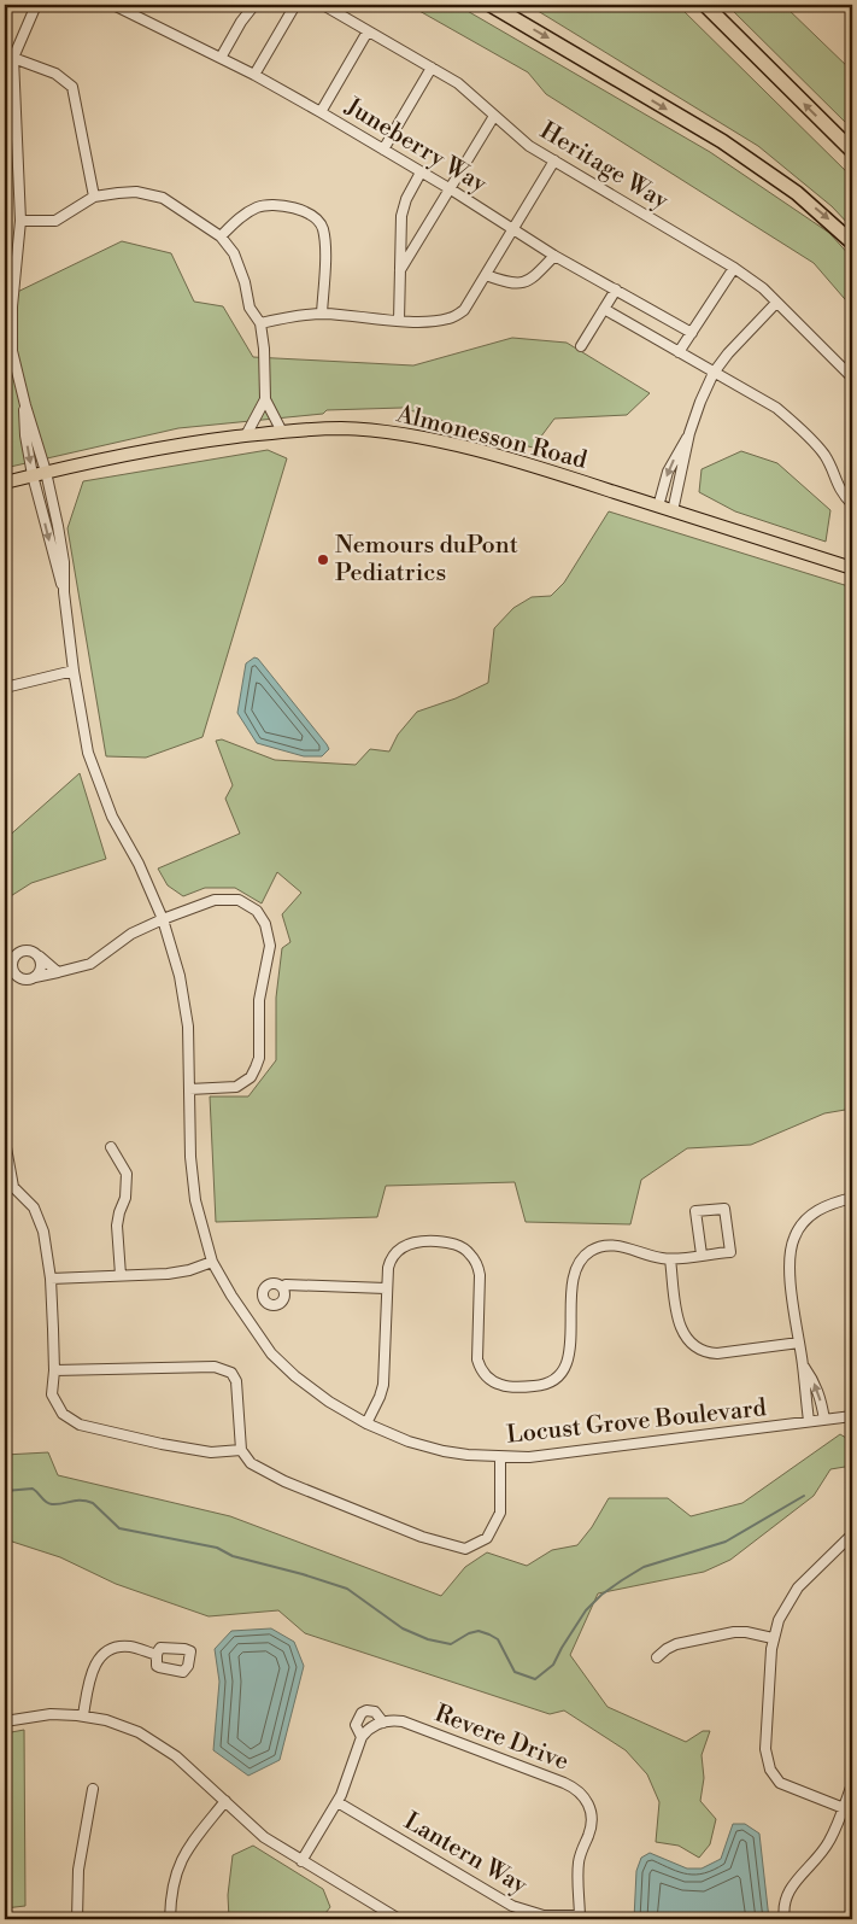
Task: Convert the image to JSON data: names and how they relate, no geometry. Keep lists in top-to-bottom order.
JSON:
{
  "streets": {
    "main road": ["Almonesson Road"],
    "street": [
      "Juneberry Way",
      "Heritage Way",
      "Locust Grove Boulevard",
      "Revere Drive",
      "Lantern Way"
    ]
  },
  "crossings": [
    ["Revere Drive", "Lantern Way"]
  ],
  "places": ["Nemours duPont Pediatrics"]
}
